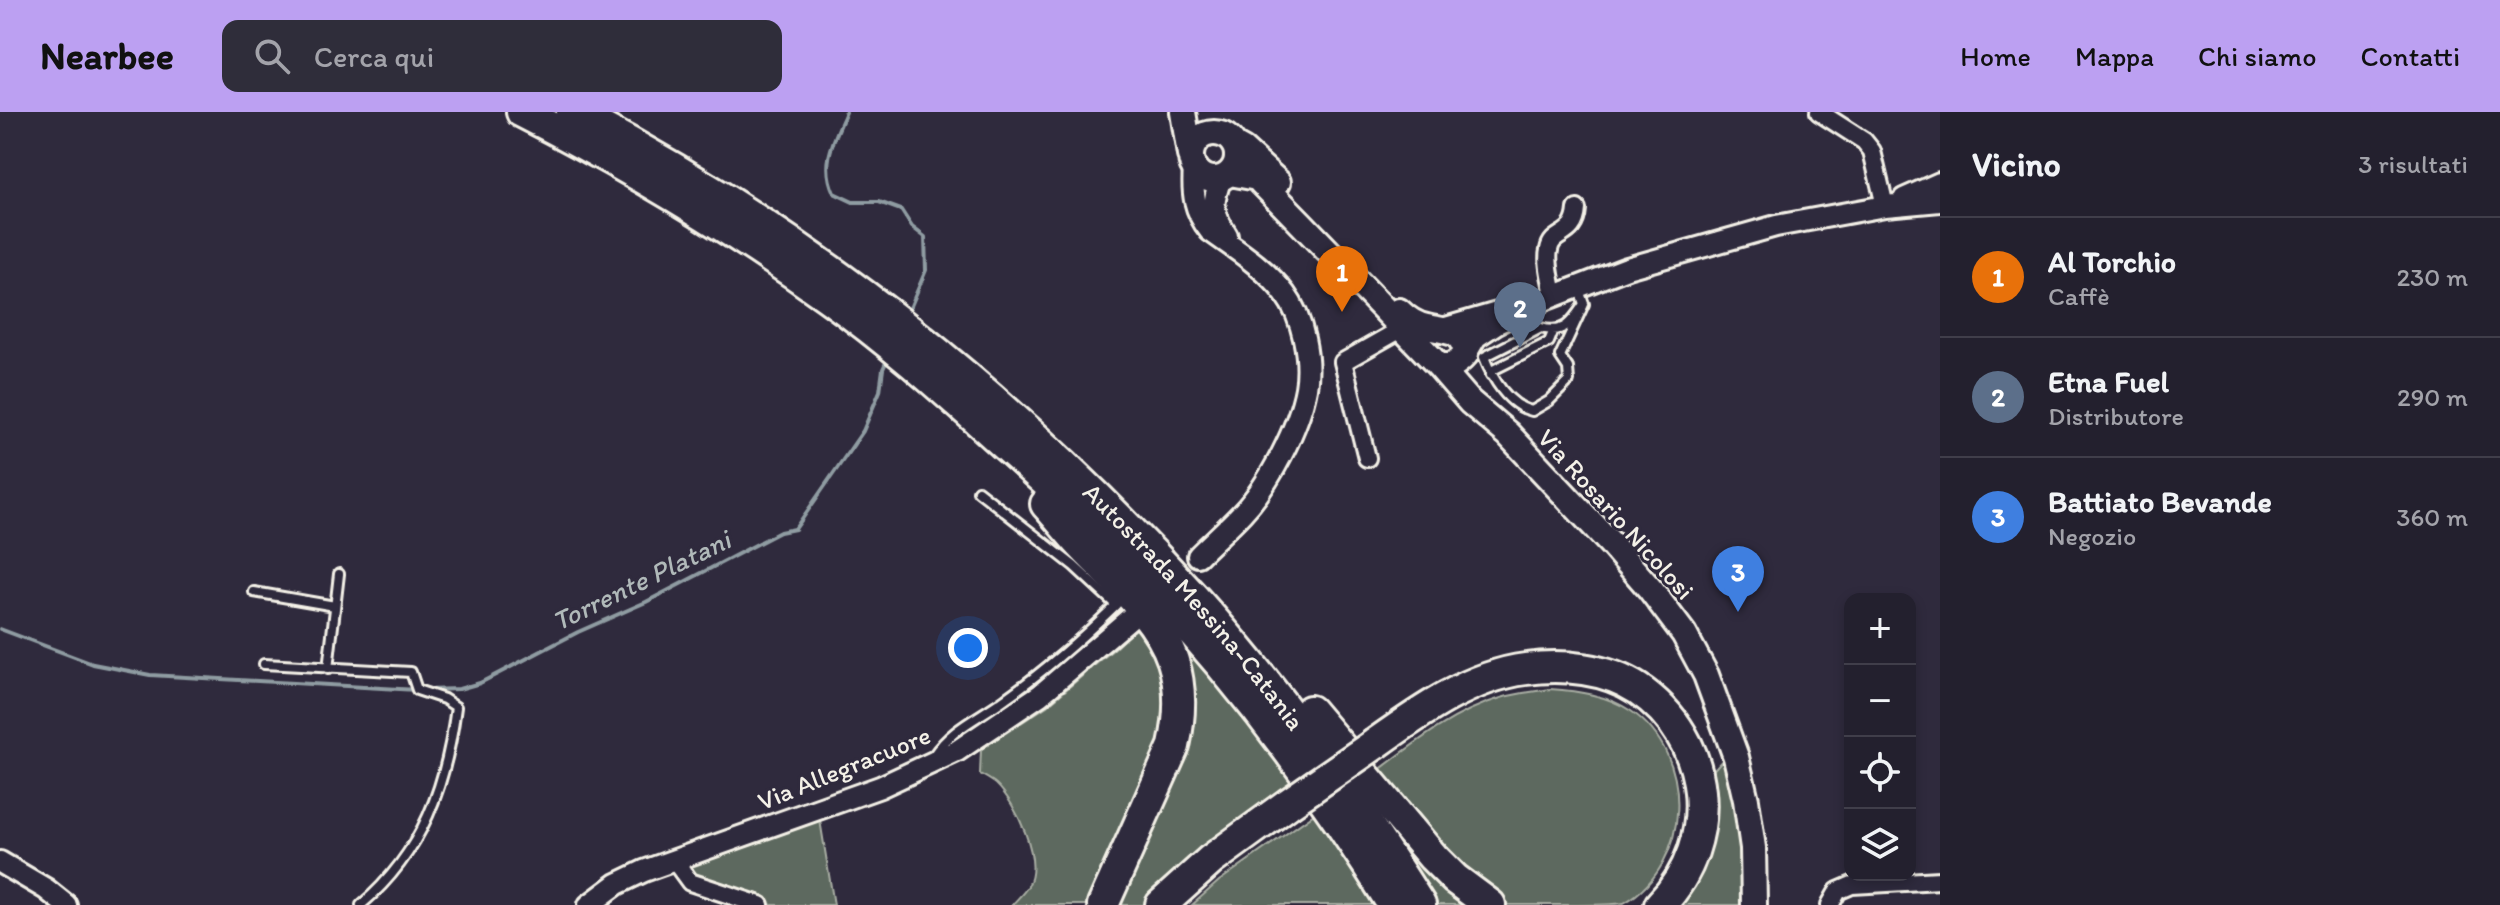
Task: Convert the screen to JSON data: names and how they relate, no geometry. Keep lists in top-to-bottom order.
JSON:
{
  "streets": {
    "highway": ["Autostrada Messina-Catania"],
    "main road": ["Via Rosario Nicolosi"],
    "street": ["Via Allegracuore"]
  },
  "water": ["Torrente Platani"],
  "page": {
    "header": "Nearbee",
    "search": "Cerca qui",
    "nav": [
      "Home",
      "Mappa",
      "Chi siamo",
      "Contatti"
    ],
    "heading": ["Vicino", "3 risultati"],
    "list": [
      {
        "mark": "1",
        "name": "Al Torchio",
        "note": "Caffè",
        "value": "230 m"
      },
      {
        "mark": "2",
        "name": "Etna Fuel",
        "note": "Distributore",
        "value": "290 m"
      },
      {
        "mark": "3",
        "name": "Battiato Bevande",
        "note": "Negozio",
        "value": "360 m"
      }
    ],
    "pins": ["1", "2", "3"],
    "map_buttons": ["+", "−"]
  }
}
